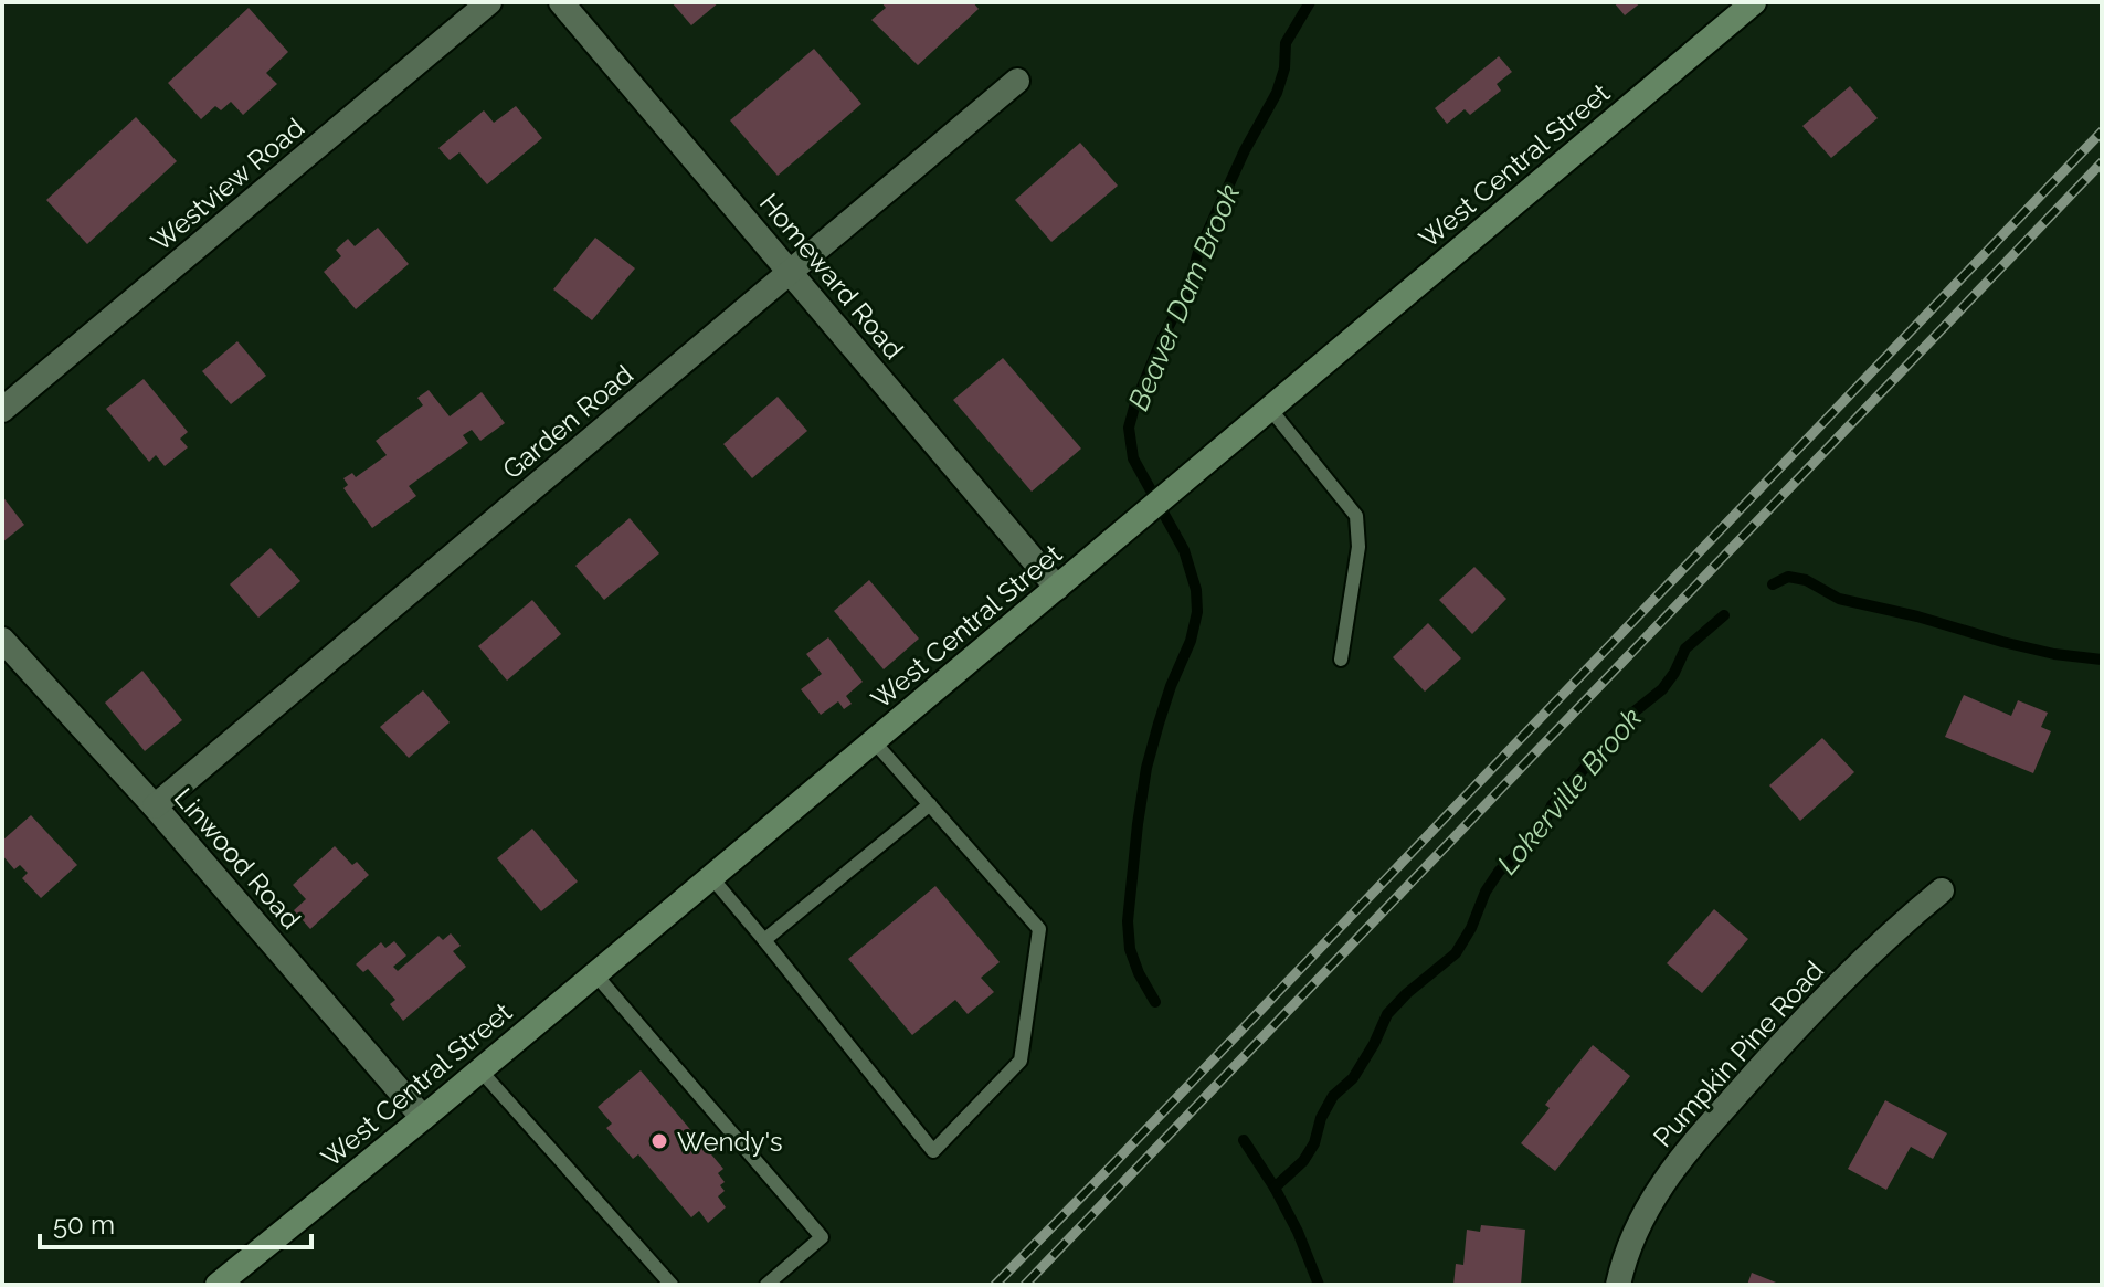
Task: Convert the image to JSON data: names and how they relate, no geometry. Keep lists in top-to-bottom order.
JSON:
{
  "streets": {
    "main road": ["West Central Street"],
    "street": [
      "Westview Road",
      "Homeward Road",
      "Garden Road",
      "Linwood Road",
      "Pumpkin Pine Road"
    ]
  },
  "crossings": [
    ["West Central Street", "Homeward Road"],
    ["West Central Street", "Linwood Road"],
    ["Homeward Road", "Garden Road"],
    ["Garden Road", "Linwood Road"]
  ],
  "water": ["Beaver Dam Brook", "Lokerville Brook"],
  "places": ["Wendy's"],
  "scale_bar": "50 m"
}
